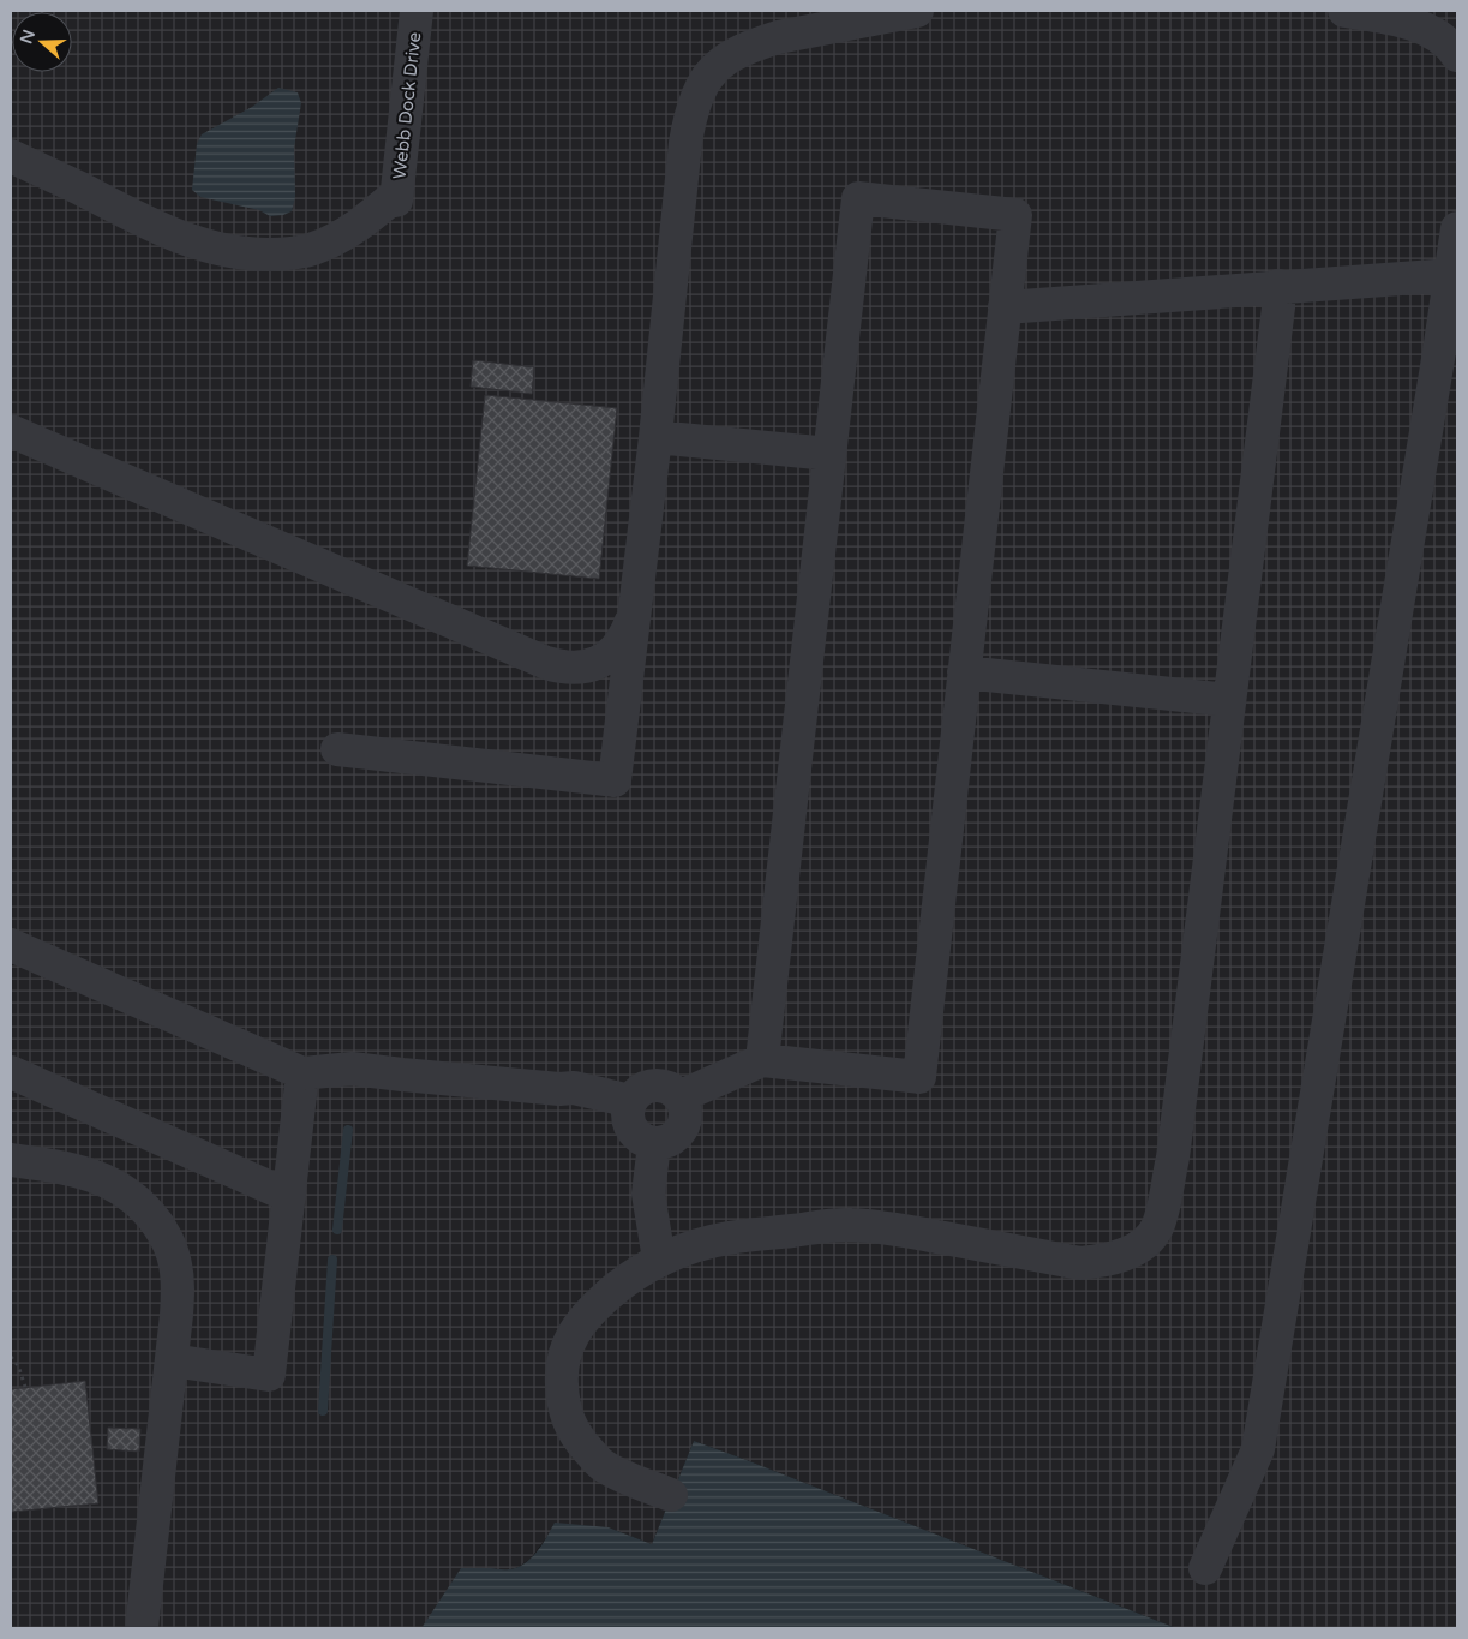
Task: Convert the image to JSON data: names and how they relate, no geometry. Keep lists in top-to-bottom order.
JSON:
{
  "streets": {
    "street": ["Webb Dock Drive"]
  },
  "north": "left"
}
